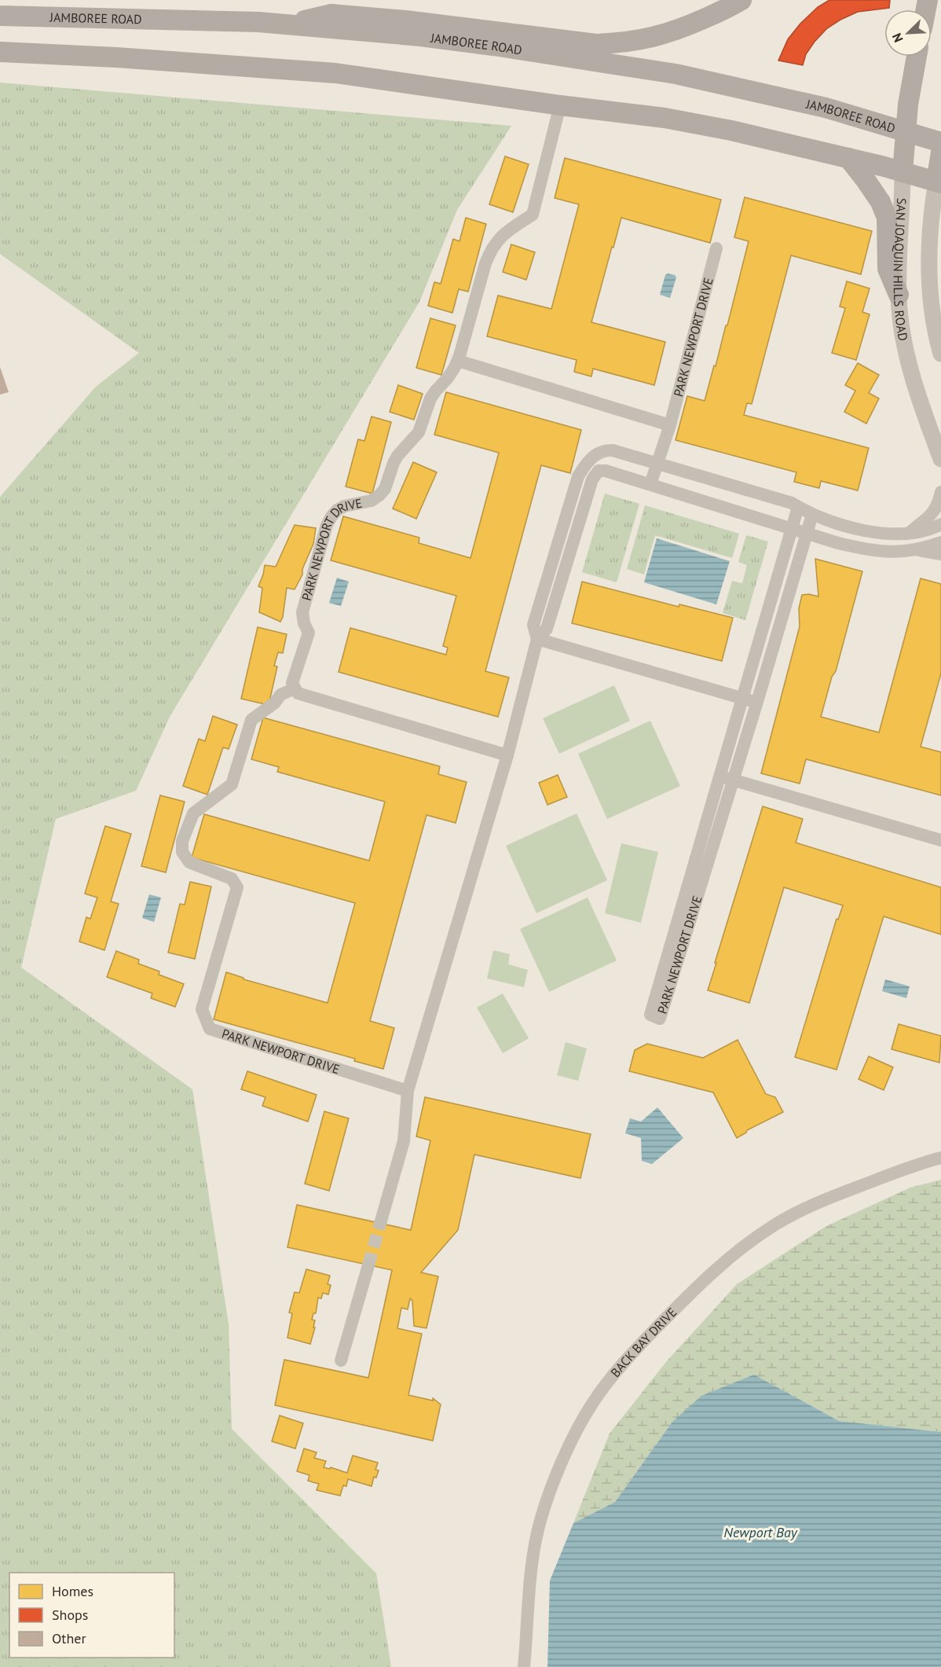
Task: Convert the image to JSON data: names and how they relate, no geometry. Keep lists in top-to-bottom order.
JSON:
{
  "streets": {
    "main road": ["JAMBOREE ROAD", "SAN JOAQUIN HILLS ROAD"],
    "street": ["PARK NEWPORT DRIVE", "BACK BAY DRIVE"]
  },
  "crossings": [
    ["JAMBOREE ROAD", "SAN JOAQUIN HILLS ROAD"]
  ],
  "water": ["Newport Bay"],
  "legend": ["Homes", "Shops", "Other"],
  "north": "bottom left"
}
